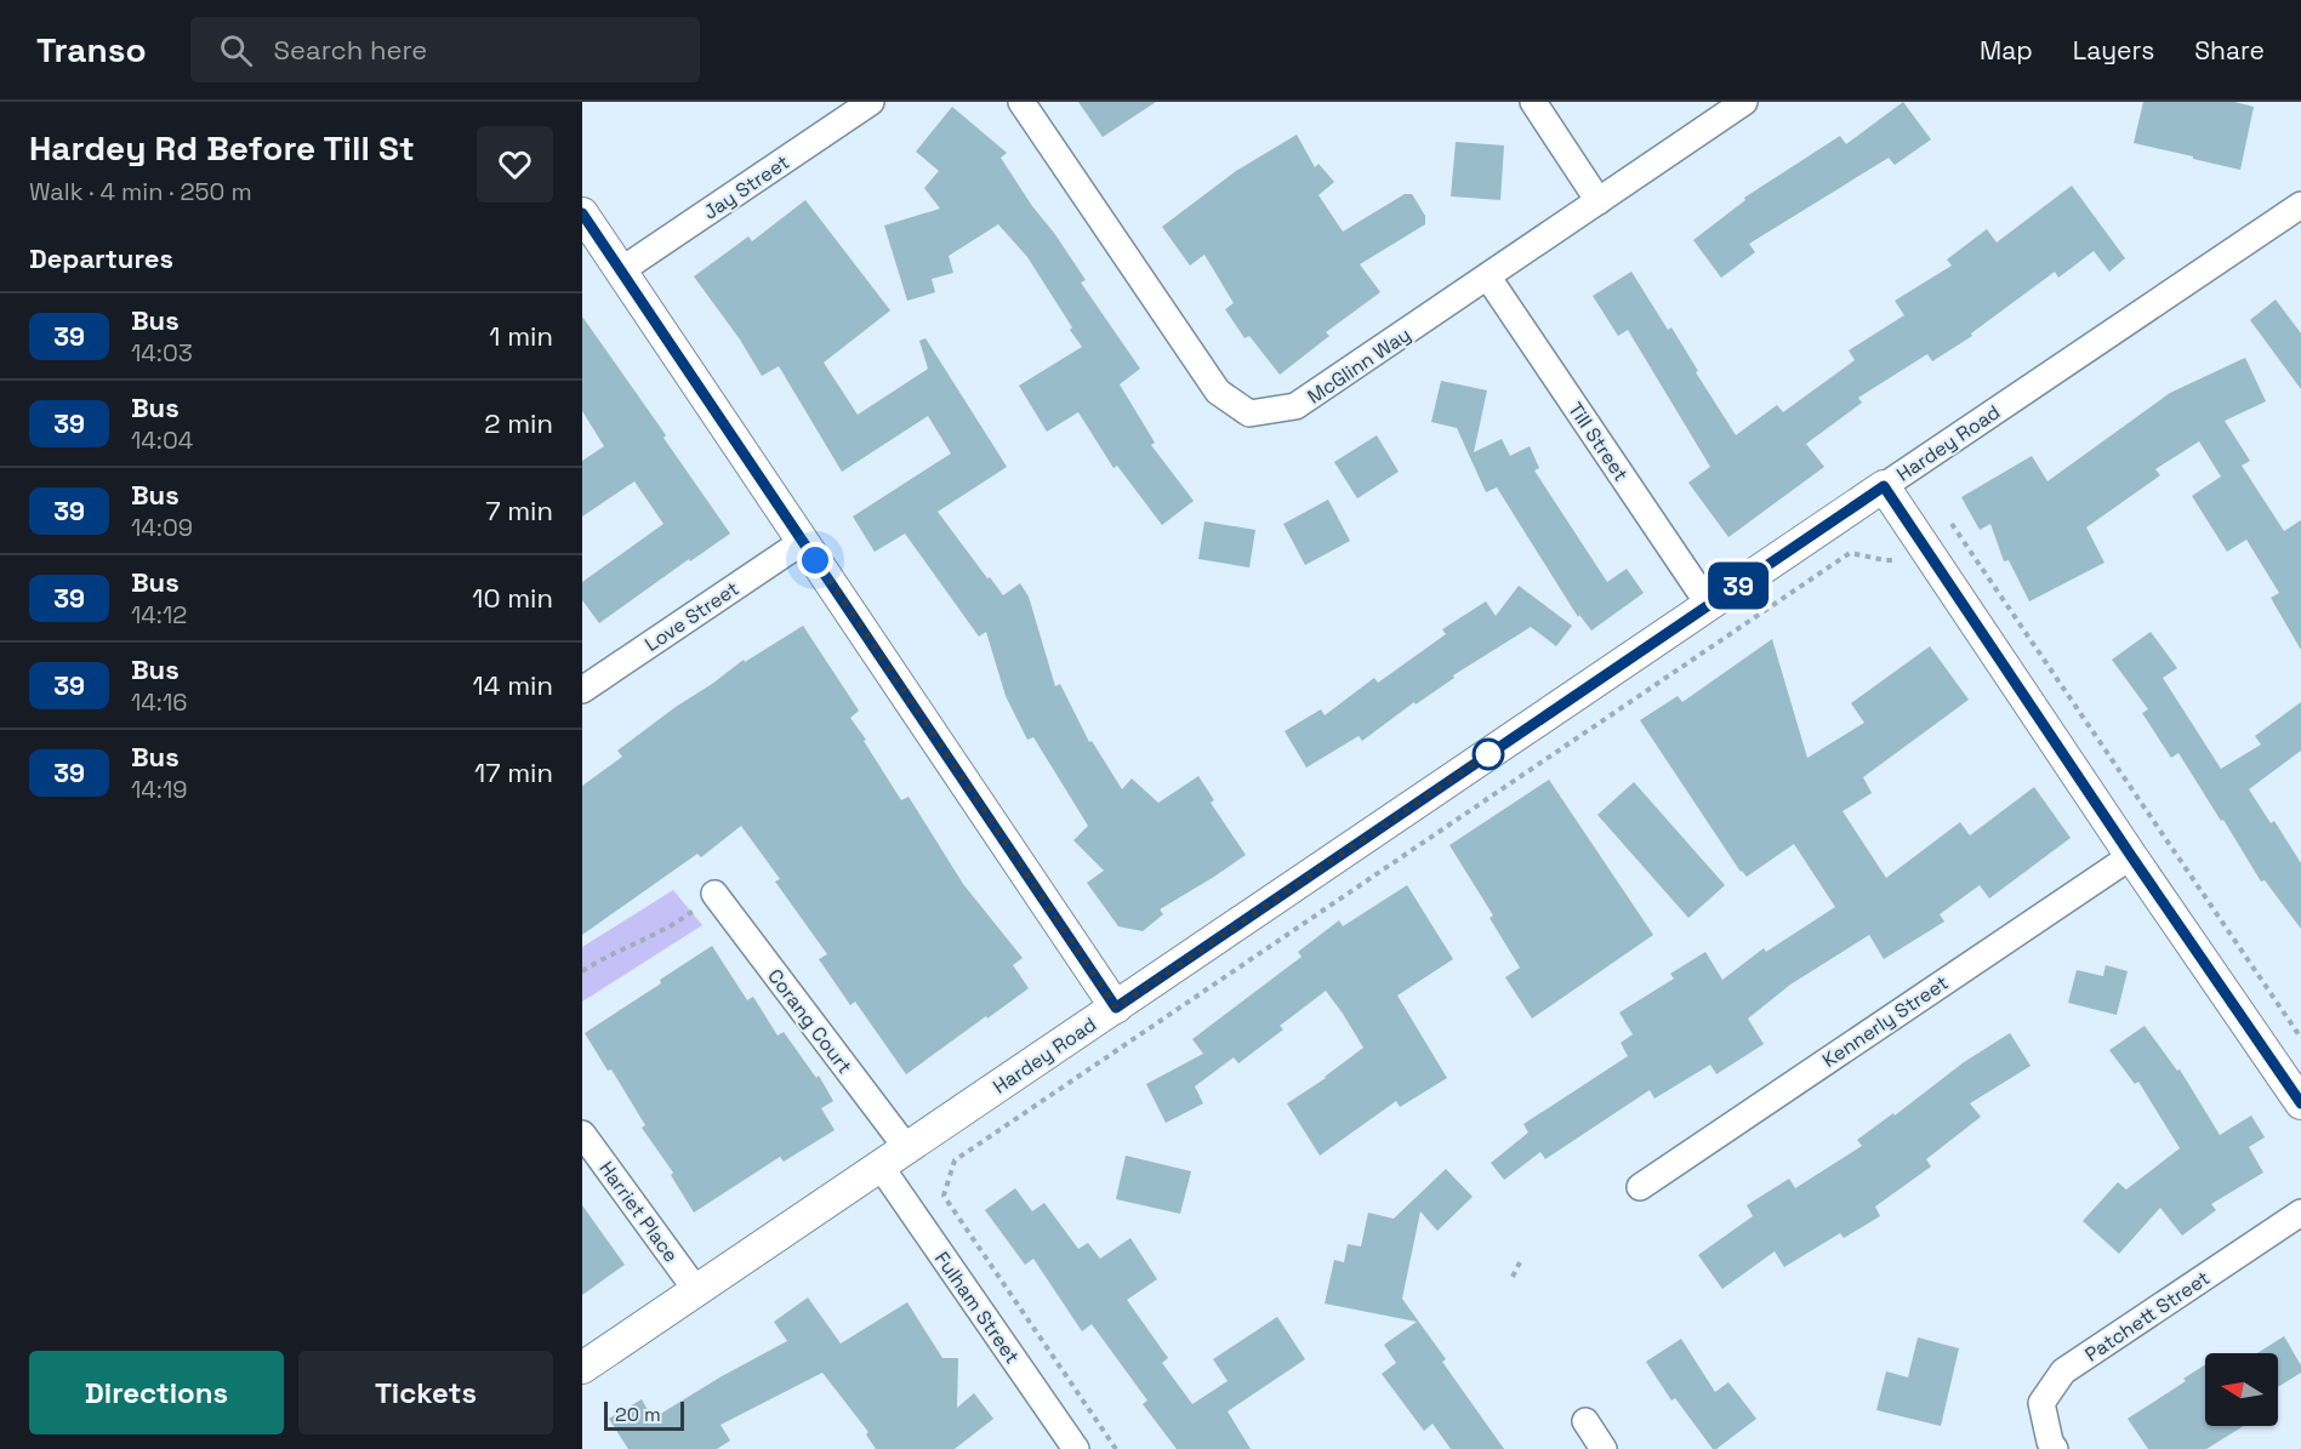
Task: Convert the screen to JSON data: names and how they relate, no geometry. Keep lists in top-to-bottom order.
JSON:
{
  "streets": {
    "street": [
      "Jay Street",
      "McGlinn Way",
      "Till Street",
      "Hardey Road",
      "Love Street",
      "Corang Court",
      "Kennerly Street",
      "Harriet Place",
      "Fulham Street",
      "Patchett Street"
    ]
  },
  "crossings": [
    ["McGlinn Way", "Till Street"],
    ["Till Street", "Hardey Road"],
    ["Hardey Road", "Corang Court"],
    ["Hardey Road", "Harriet Place"],
    ["Hardey Road", "Fulham Street"]
  ],
  "lines": ["bus line 39"],
  "scale_bar": "20 m",
  "north": "left",
  "page": {
    "header": "Transo",
    "search": "Search here",
    "nav": ["Map", "Layers", "Share"],
    "heading": [
      ["Hardey Rd Before Till St", "Walk · 4 min · 250 m"],
      "Departures"
    ],
    "on_map": "39",
    "list": [
      {
        "mark": "39",
        "name": "Bus",
        "note": "14:03",
        "value": "1 min"
      },
      {
        "mark": "39",
        "name": "Bus",
        "note": "14:04",
        "value": "2 min"
      },
      {
        "mark": "39",
        "name": "Bus",
        "note": "14:09",
        "value": "7 min"
      },
      {
        "mark": "39",
        "name": "Bus",
        "note": "14:12",
        "value": "10 min"
      },
      {
        "mark": "39",
        "name": "Bus",
        "note": "14:16",
        "value": "14 min"
      },
      {
        "mark": "39",
        "name": "Bus",
        "note": "14:19",
        "value": "17 min"
      }
    ],
    "buttons": ["Directions", "Tickets"],
    "scale": "20 m"
  }
}
